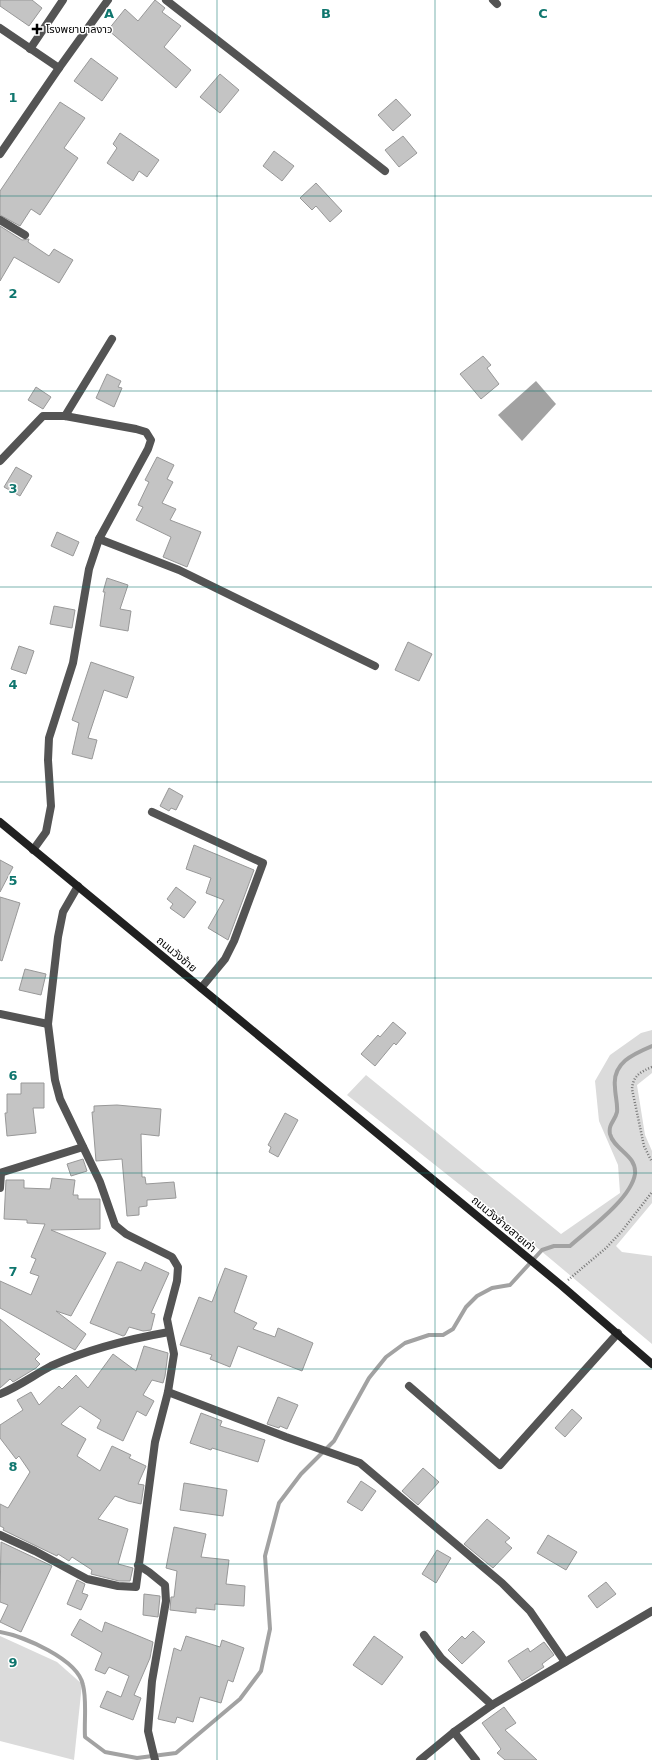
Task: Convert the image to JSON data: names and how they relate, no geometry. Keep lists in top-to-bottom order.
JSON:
{
  "streets": {
    "main road": ["ถนนวังซ้าย", "ถนนวังซ้ายสายเก่า"]
  },
  "crossings": [
    ["ถนนวังซ้าย", "ถนนวังซ้ายสายเก่า"]
  ],
  "places": {
    "health": ["โรงพยาบาลงาว"]
  },
  "grid": {
    "columns": ["A", "B", "C"],
    "rows": [
      "1",
      "2",
      "3",
      "4",
      "5",
      "6",
      "7",
      "8",
      "9"
    ]
  }
}
